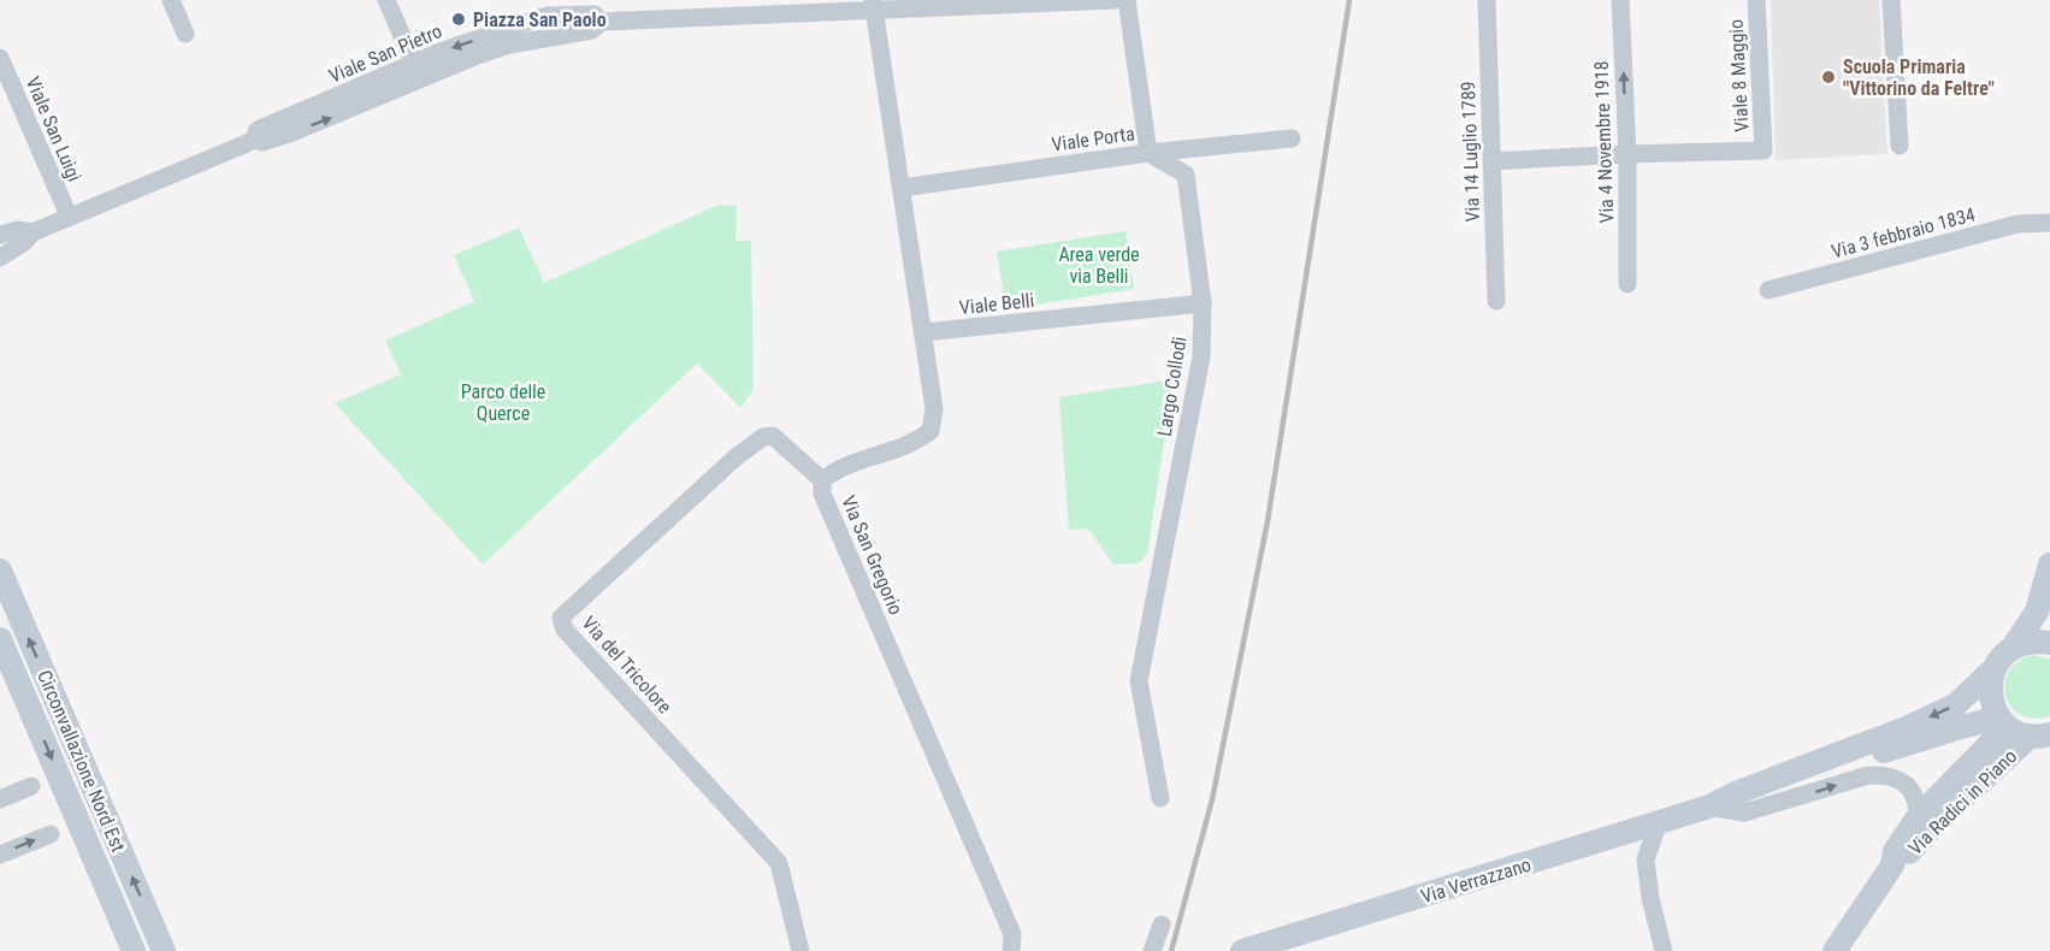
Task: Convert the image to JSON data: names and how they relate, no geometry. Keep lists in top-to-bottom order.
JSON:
{
  "streets": {
    "main road": ["Circonvallazione Nord Est", "Via Radici in Piano", "Via Verrazzano"],
    "street": [
      "Viale San Pietro",
      "Viale 8 Maggio",
      "Viale San Luigi",
      "Viale Porta",
      "Via 4 Novembre 1918",
      "Via 14 Luglio 1789",
      "Via 3 febbraio 1834",
      "Viale Belli",
      "Largo Collodi",
      "Via San Gregorio",
      "Via del Tricolore"
    ]
  },
  "crossings": [
    ["Viale San Pietro", "Viale San Luigi"],
    ["Viale 8 Maggio", "Via 4 Novembre 1918"],
    ["Viale Porta", "Largo Collodi"],
    ["Viale Porta", "Via San Gregorio"],
    ["Viale Belli", "Largo Collodi"],
    ["Viale Belli", "Via San Gregorio"],
    ["Via San Gregorio", "Via del Tricolore"],
    ["Via Radici in Piano", "Via Verrazzano"]
  ],
  "one_way": ["Via 4 Novembre 1918"],
  "parks": ["Area verde via Belli", "Parco delle Querce"],
  "places": ["Piazza San Paolo", "Scuola Primaria \"Vittorino da Feltre\""]
}
